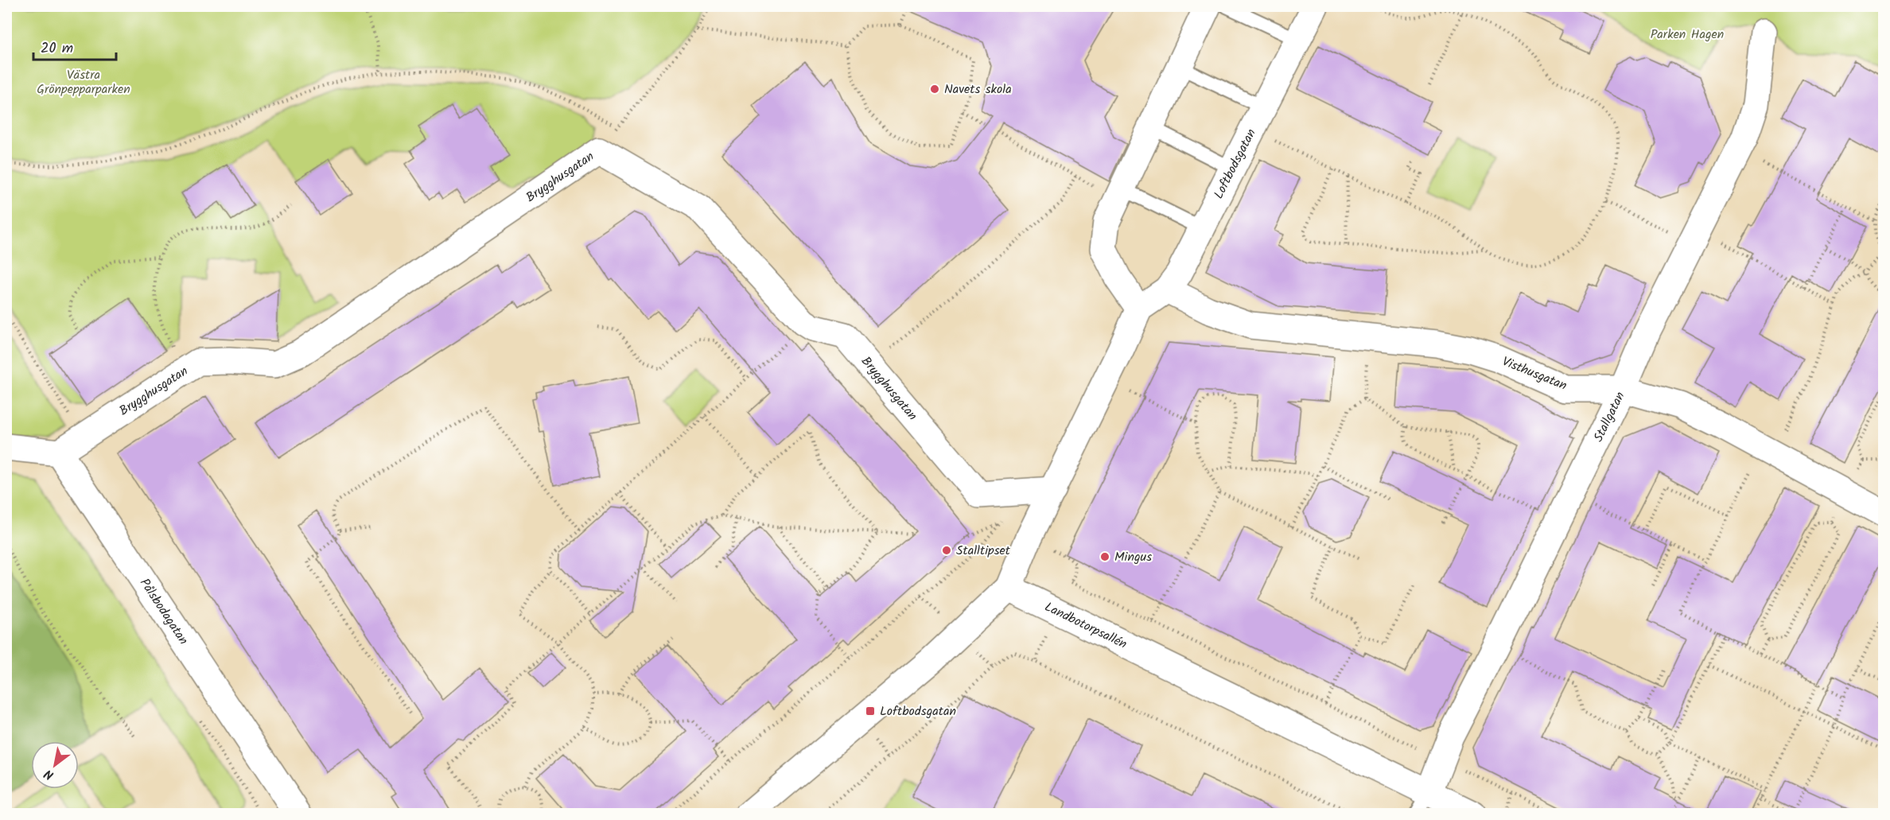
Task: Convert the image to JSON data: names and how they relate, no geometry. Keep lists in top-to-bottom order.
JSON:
{
  "streets": {
    "street": [
      "Loftbodsgatan",
      "Brygghusgatan",
      "Visthusgatan",
      "Stallgatan",
      "Pålsbodagatan",
      "Landbotorpsallén"
    ]
  },
  "crossings": [
    ["Loftbodsgatan", "Visthusgatan"],
    ["Brygghusgatan", "Pålsbodagatan"],
    ["Visthusgatan", "Stallgatan"],
    ["Stallgatan", "Landbotorpsallén"]
  ],
  "parks": ["Parken Hagen", "Västra Grönpepparparken"],
  "places": {
    "other": ["Navets skola", "Stalltipset", "Mingus"],
    "transit": ["Loftbodsgatan"]
  },
  "scale_bar": "20 m",
  "north": "bottom left"
}
